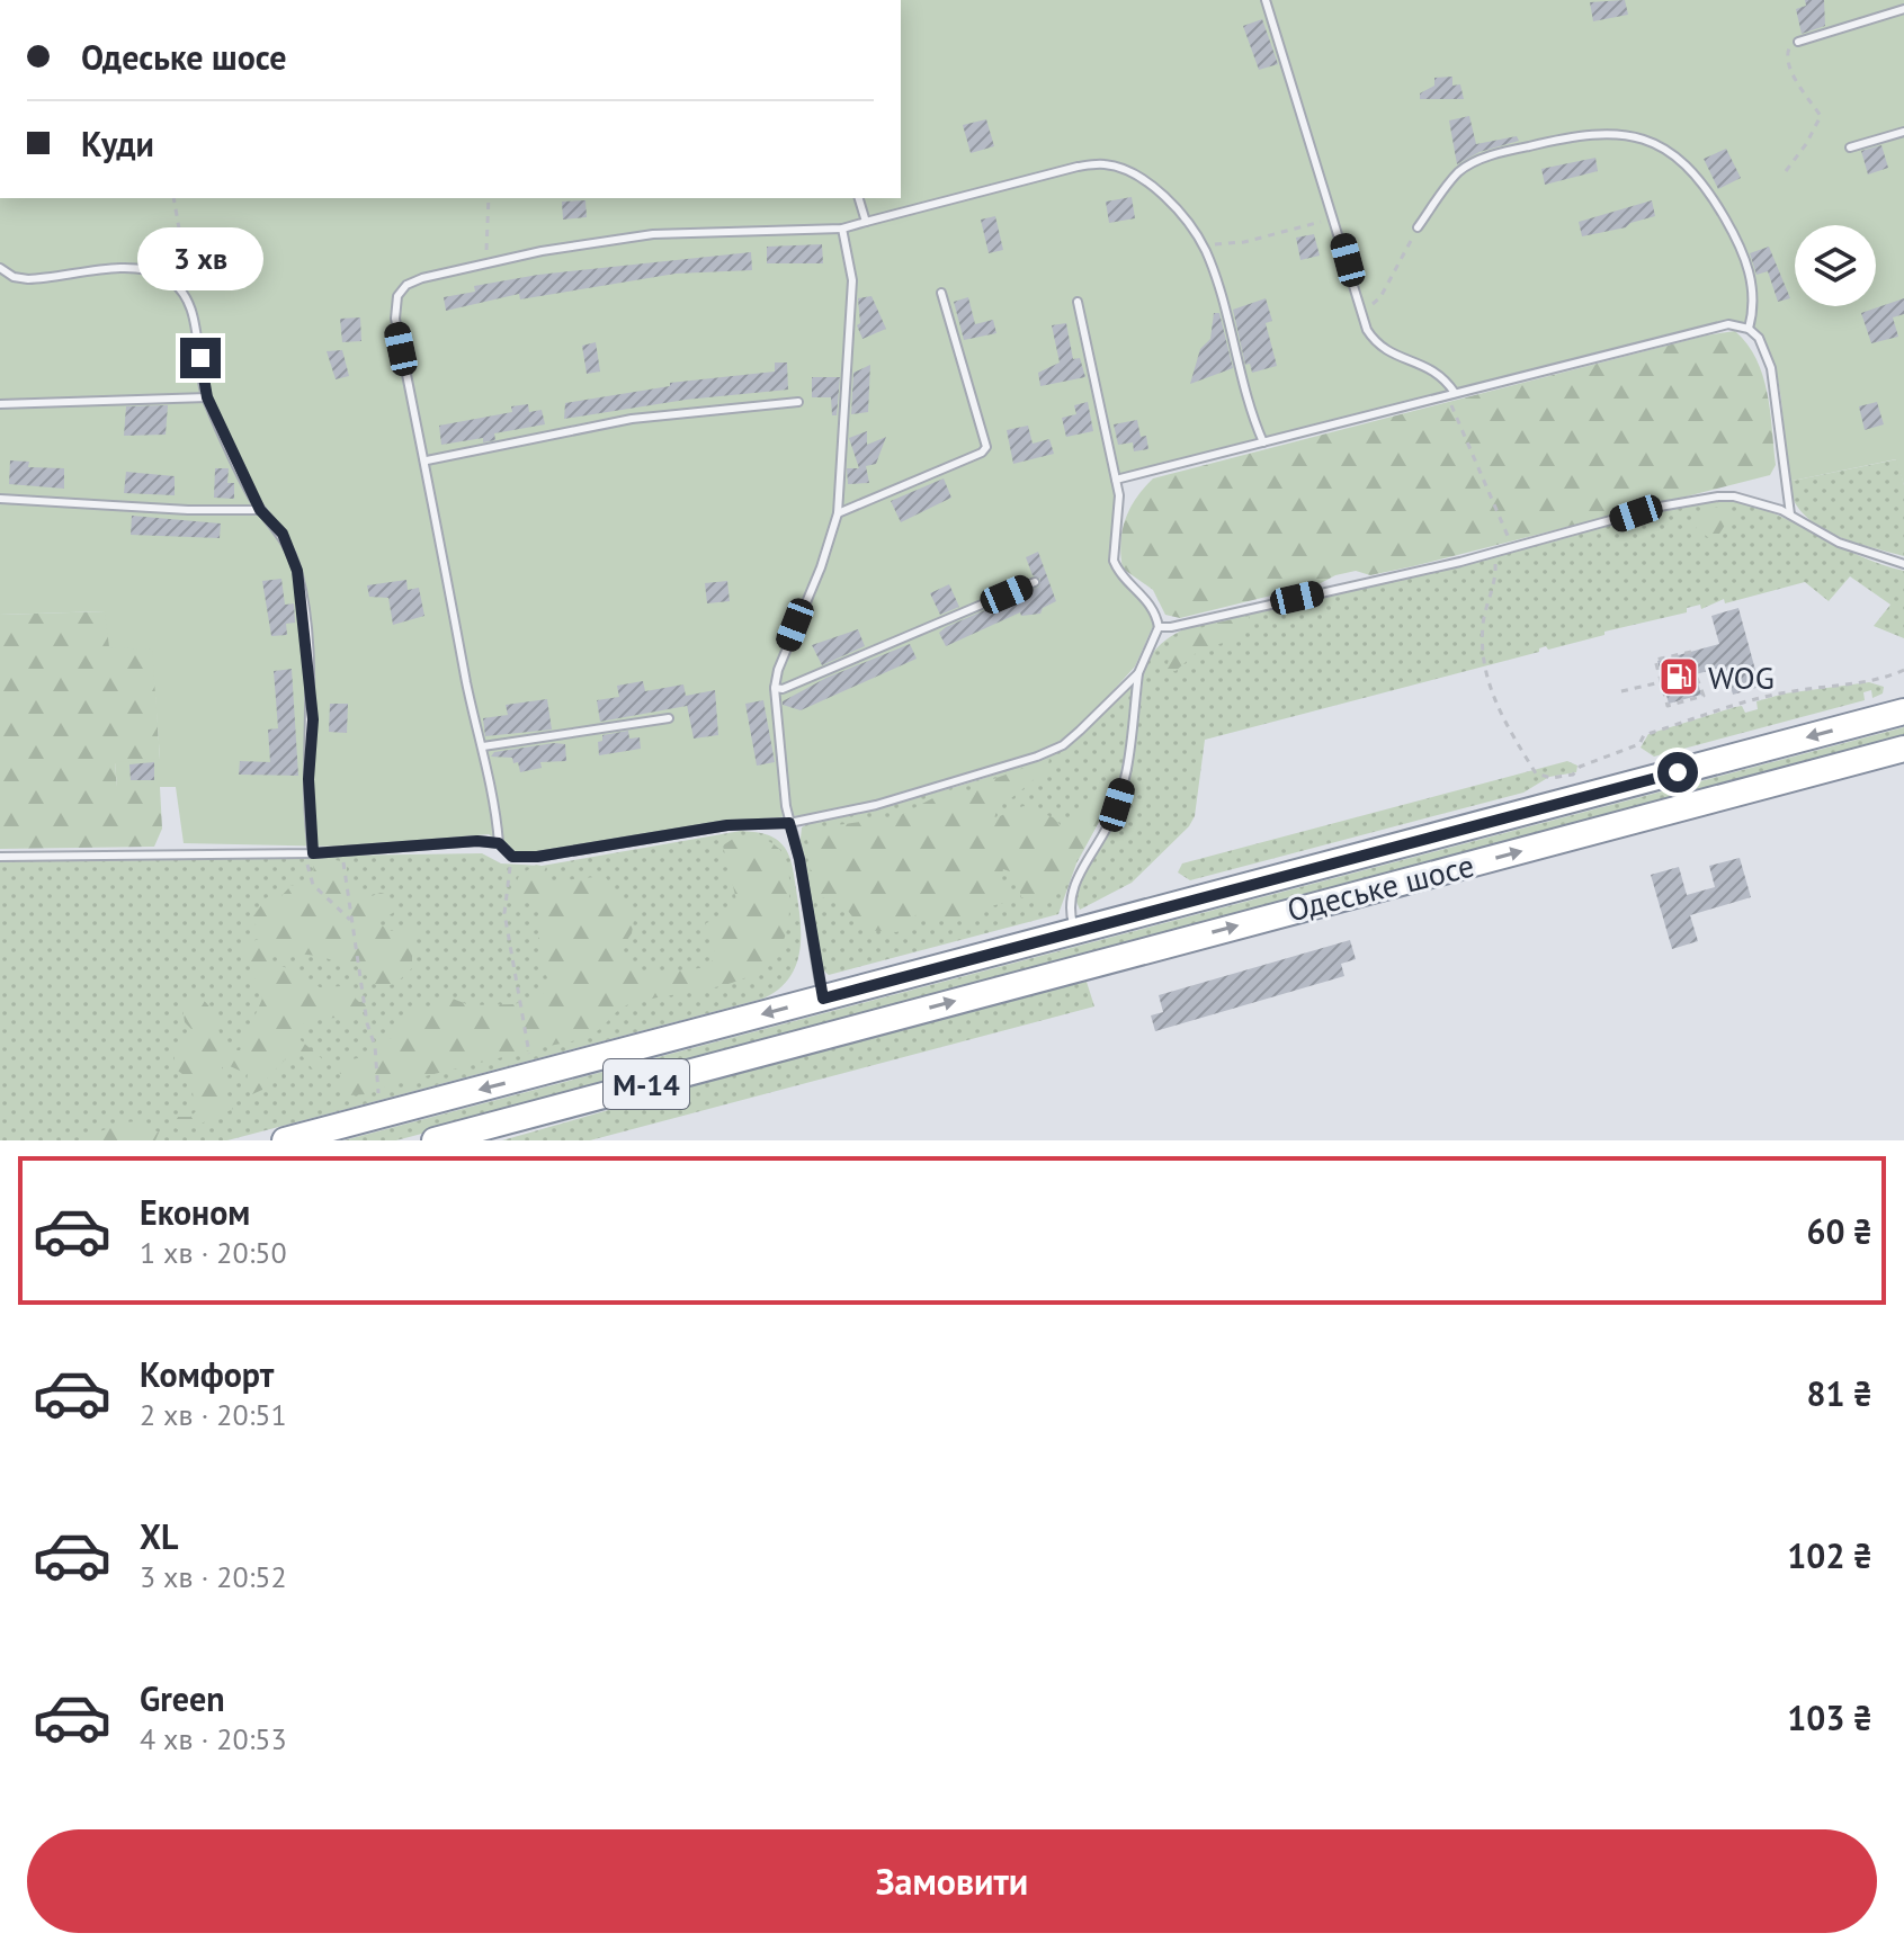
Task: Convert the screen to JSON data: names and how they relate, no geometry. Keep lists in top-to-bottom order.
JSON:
{
  "streets": {
    "highway": ["Одеське шосе", "М-14"]
  },
  "places": {
    "fuel station": ["WOG"]
  },
  "page": {
    "banner": ["Одеське шосе", "Куди"],
    "bubble": "3 хв",
    "list": [
      {
        "name": "Економ",
        "note": "1 хв · 20:50",
        "value": "60 ₴"
      },
      {
        "name": "Комфорт",
        "note": "2 хв · 20:51",
        "value": "81 ₴"
      },
      {
        "name": "XL",
        "note": "3 хв · 20:52",
        "value": "102 ₴"
      },
      {
        "name": "Green",
        "note": "4 хв · 20:53",
        "value": "103 ₴"
      }
    ],
    "buttons": "Замовити"
  }
}
